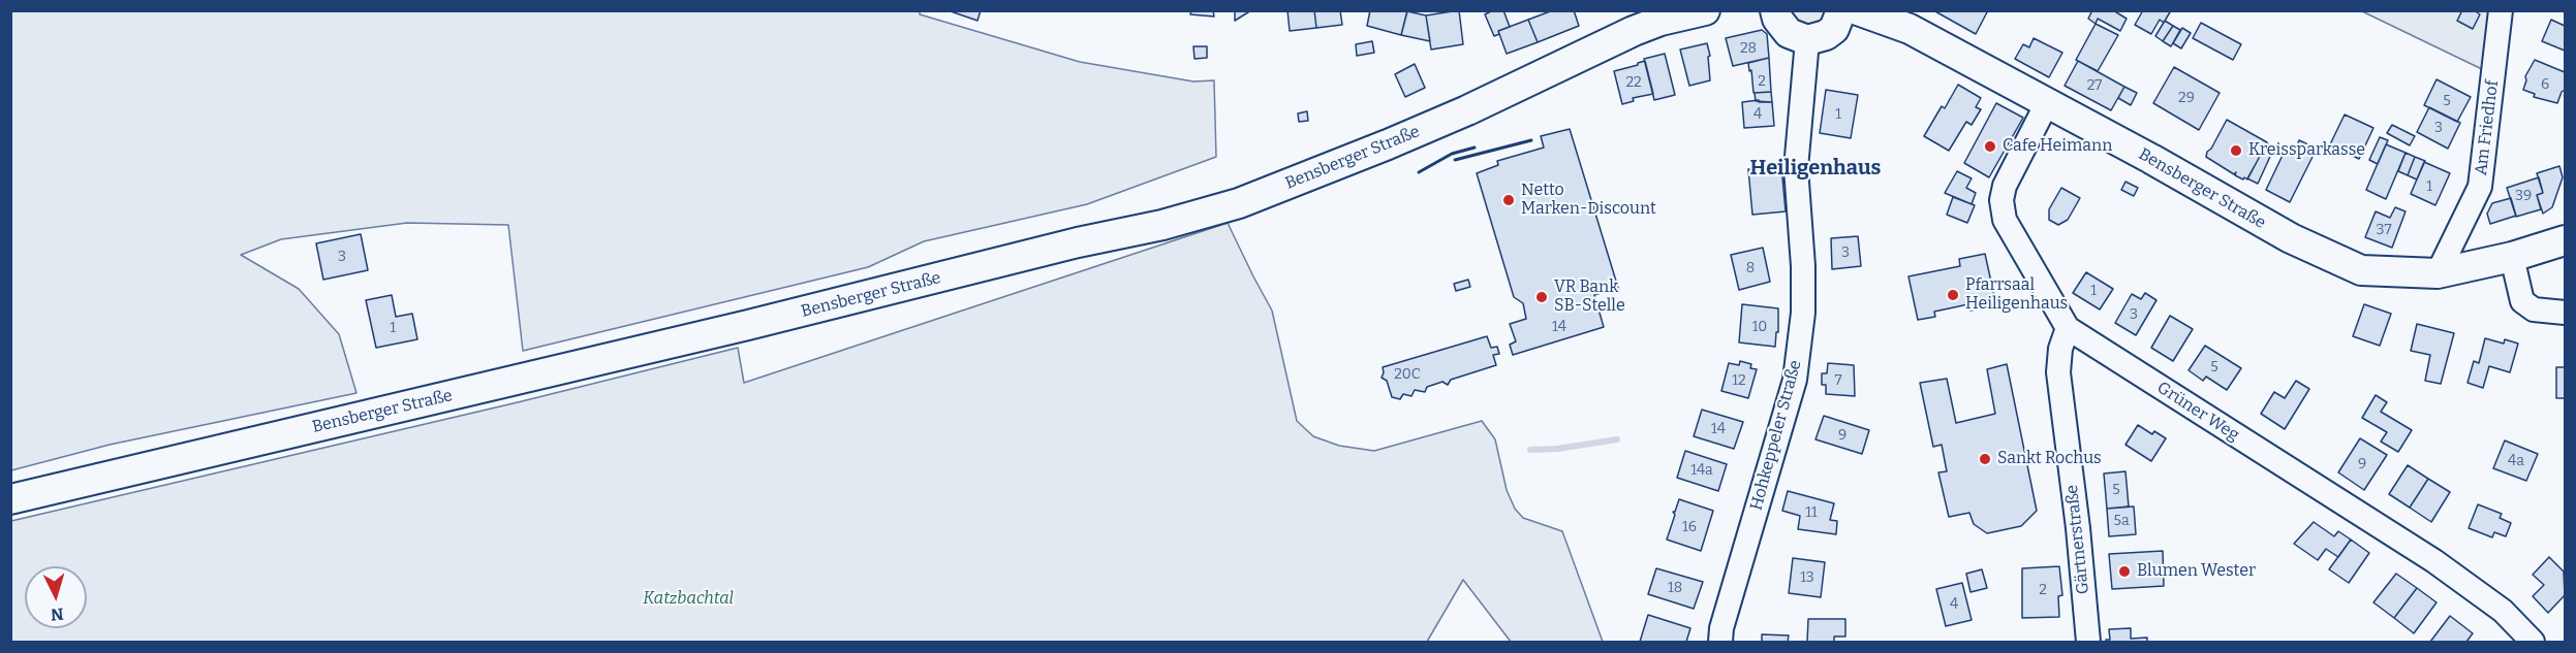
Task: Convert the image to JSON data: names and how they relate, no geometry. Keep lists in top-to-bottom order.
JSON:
{
  "streets": {
    "main road": ["Bensberger Straße"],
    "street": [
      "Am Friedhof",
      "Grüner Weg",
      "Hohkeppeler Straße",
      "Gärtnerstraße"
    ]
  },
  "crossings": [
    ["Am Friedhof", "Bensberger Straße"],
    ["Bensberger Straße", "Grüner Weg"],
    ["Grüner Weg", "Gärtnerstraße"]
  ],
  "districts": ["Heiligenhaus"],
  "parks": ["Katzbachtal"],
  "places": [
    "Cafe Heimann",
    "Kreissparkasse",
    "Netto Marken-Discount",
    "Pfarrsaal Heiligenhaus",
    "VR Bank SB-Stelle",
    "Sankt Rochus",
    "Blumen Wester"
  ],
  "house_numbers": [
    "28",
    "2",
    "22",
    "6",
    "27",
    "29",
    "5",
    "4",
    "1",
    "3",
    "1",
    "39",
    "37",
    "3",
    "3",
    "8",
    "1",
    "3",
    "14",
    "10",
    "1",
    "5",
    "20C",
    "12",
    "7",
    "14",
    "9",
    "4a",
    "9",
    "14a",
    "5",
    "11",
    "5a",
    "16",
    "13",
    "18",
    "2",
    "4"
  ],
  "north": "bottom"
}
